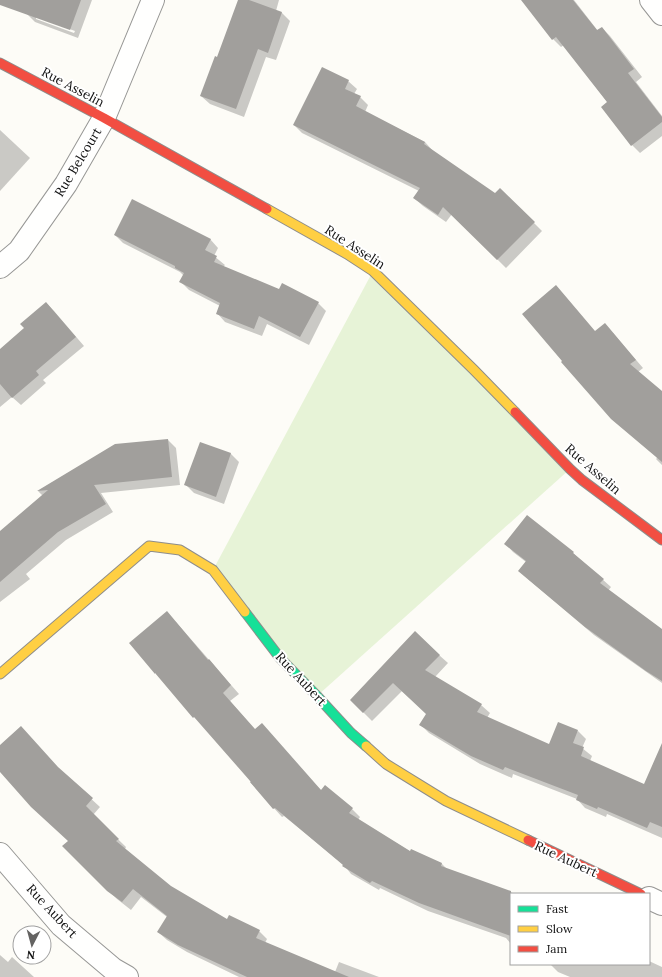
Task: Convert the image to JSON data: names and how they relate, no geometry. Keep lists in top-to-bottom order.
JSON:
{
  "streets": {
    "street": ["Rue Asselin", "Rue Belcourt", "Rue Aubert"]
  },
  "crossings": [
    ["Rue Asselin", "Rue Belcourt"]
  ],
  "legend": ["Fast", "Slow", "Jam"],
  "north": "bottom"
}
